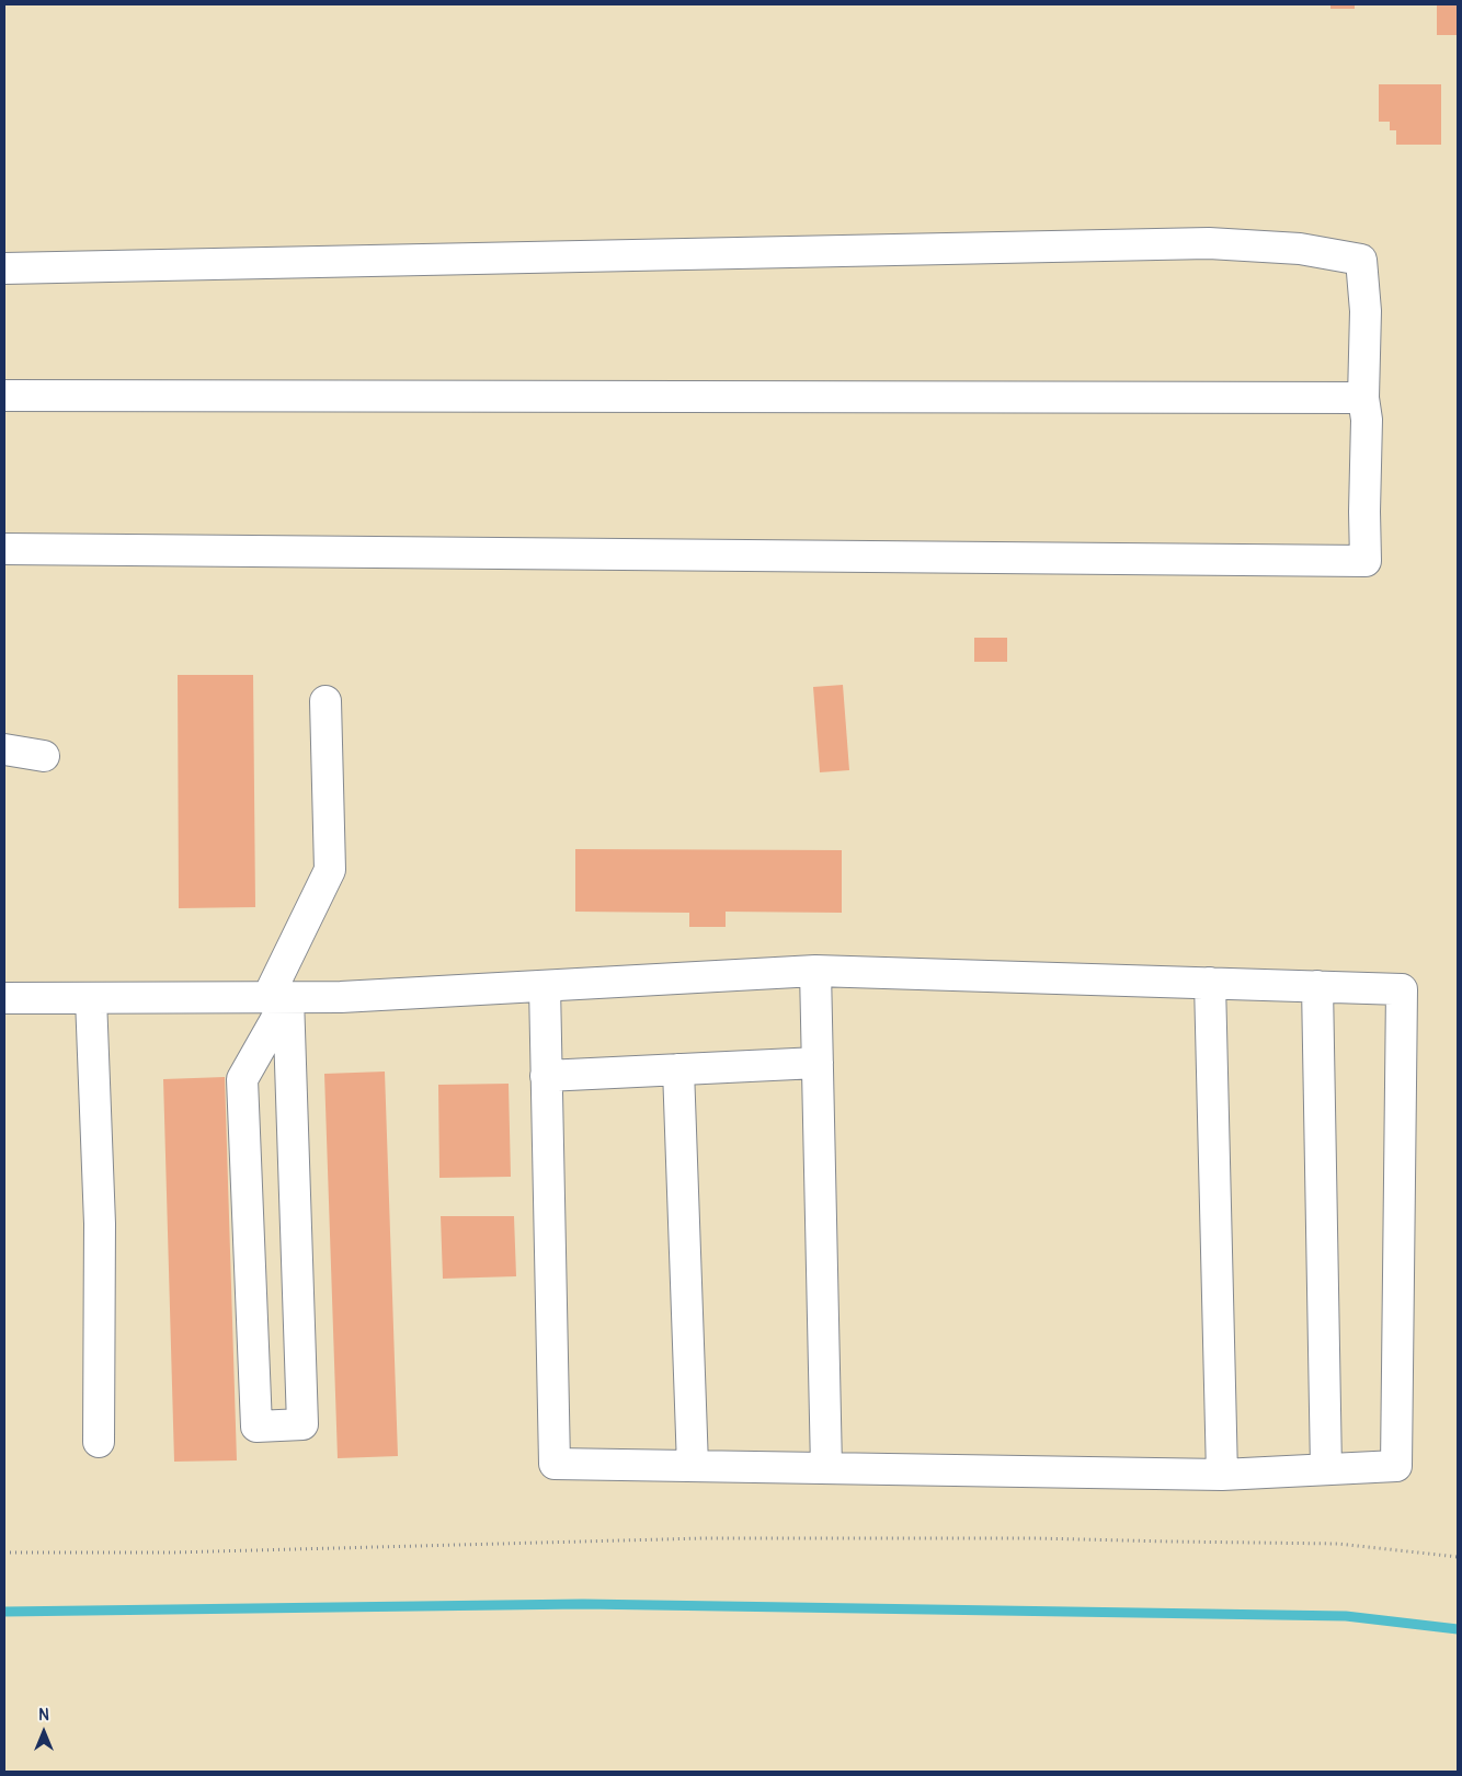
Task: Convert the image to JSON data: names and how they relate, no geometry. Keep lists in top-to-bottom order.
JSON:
{
  "north": "top"
}
